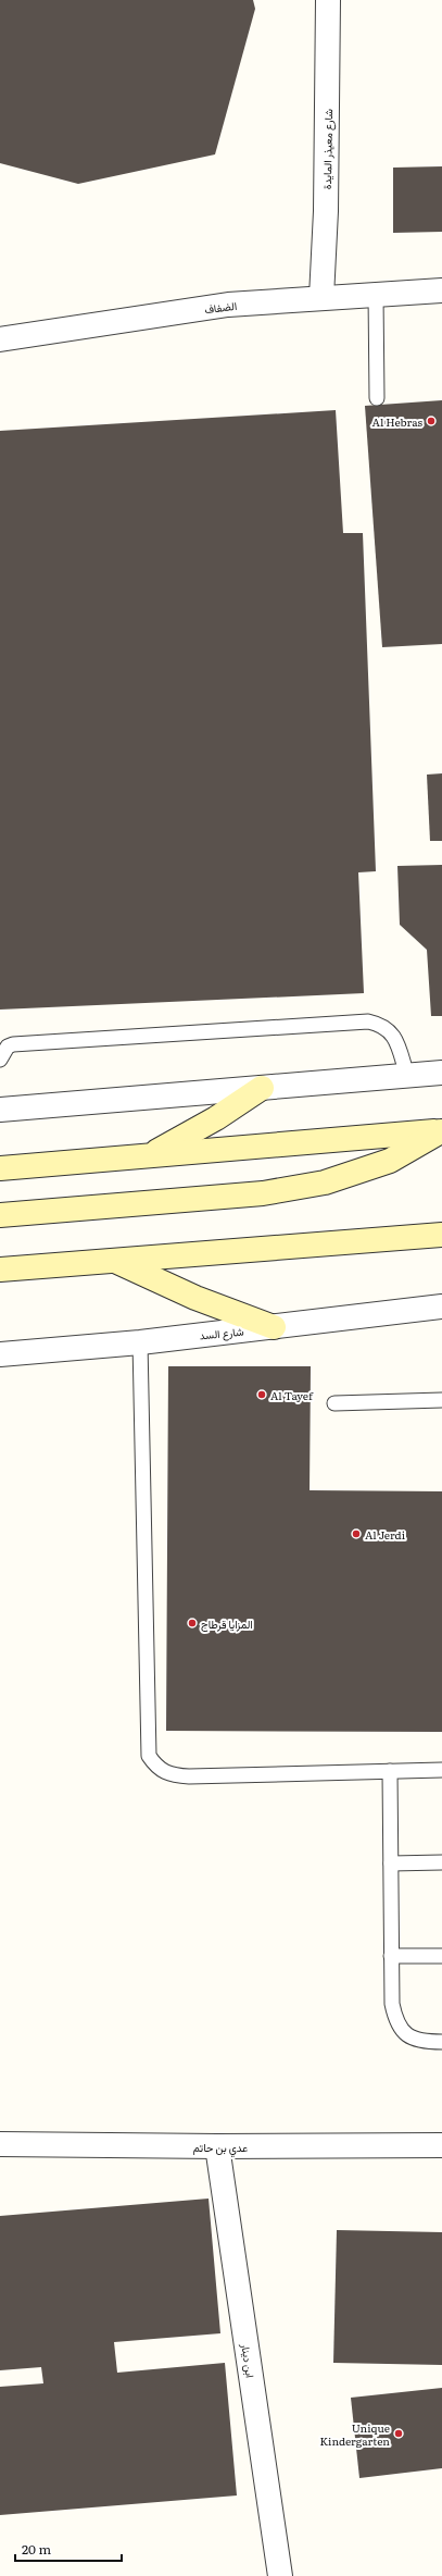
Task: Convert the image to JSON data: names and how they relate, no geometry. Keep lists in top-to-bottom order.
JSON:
{
  "streets": {
    "street": [
      "شارع معيذر المايدة",
      "الضفاف",
      "شارع السد",
      "عدي بن حاتم",
      "ابن دينار"
    ]
  },
  "crossings": [
    ["شارع معيذر المايدة", "الضفاف"],
    ["عدي بن حاتم", "ابن دينار"]
  ],
  "places": [
    "Al Hebras",
    "Al Tayef",
    "Al Jerdi",
    "المزايا قرطاج",
    "Unique Kindergarten"
  ],
  "scale_bar": "20 m"
}
